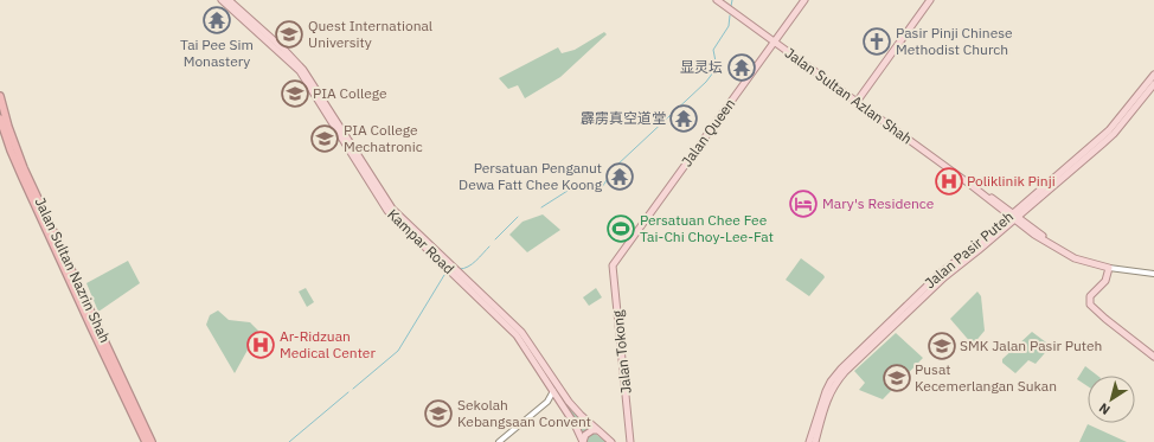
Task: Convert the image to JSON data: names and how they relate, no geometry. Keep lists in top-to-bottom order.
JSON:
{
  "streets": {
    "highway": ["Jalan Sultan Nazrin Shah"],
    "main road": [
      "Jalan Sultan Azlan Shah",
      "Jalan Queen",
      "Kampar Road",
      "Jalan Pasir Puteh",
      "Jalan Tokong"
    ]
  },
  "crossings": [
    ["Jalan Sultan Azlan Shah", "Jalan Queen"],
    ["Jalan Sultan Azlan Shah", "Jalan Pasir Puteh"],
    ["Jalan Queen", "Jalan Tokong"]
  ],
  "places": {
    "temple": [
      "Tai Pee Sim Monastery",
      "显灵坛",
      "霹雳真空道堂",
      "Persatuan Penganut Dewa Fatt Chee Koong"
    ],
    "school or university": [
      "Quest International University",
      "PIA College",
      "PIA College Mechatronic",
      "SMK Jalan Pasir Puteh",
      "Pusat Kecemerlangan Sukan",
      "Sekolah Kebangsaan Convent"
    ],
    "church": ["Pasir Pinji Chinese Methodist Church"],
    "hospital": ["Poliklinik Pinji", "Ar-Ridzuan Medical Center"],
    "hotel": ["Mary's Residence"],
    "sports": ["Persatuan Chee Fee Tai-Chi Choy-Lee-Fat"]
  },
  "north": "bottom left"
}
